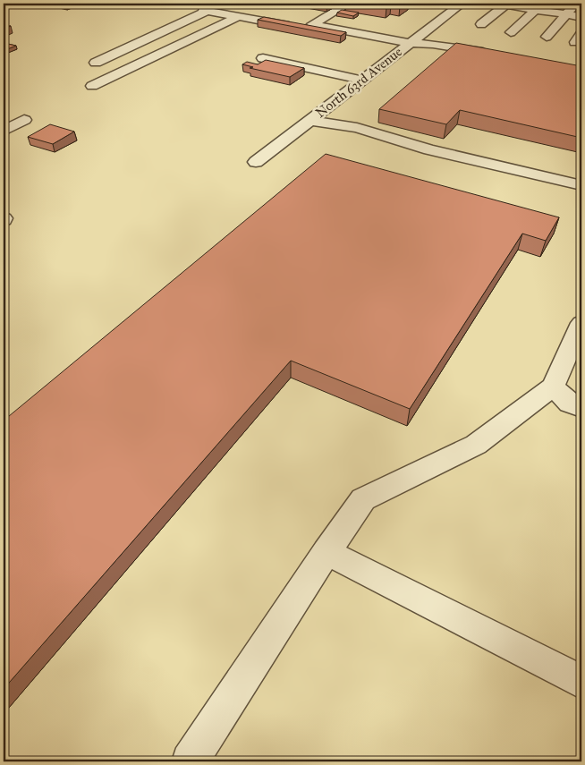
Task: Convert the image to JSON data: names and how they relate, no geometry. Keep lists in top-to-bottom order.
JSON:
{
  "streets": {
    "street": ["North 63rd Avenue"]
  }
}
